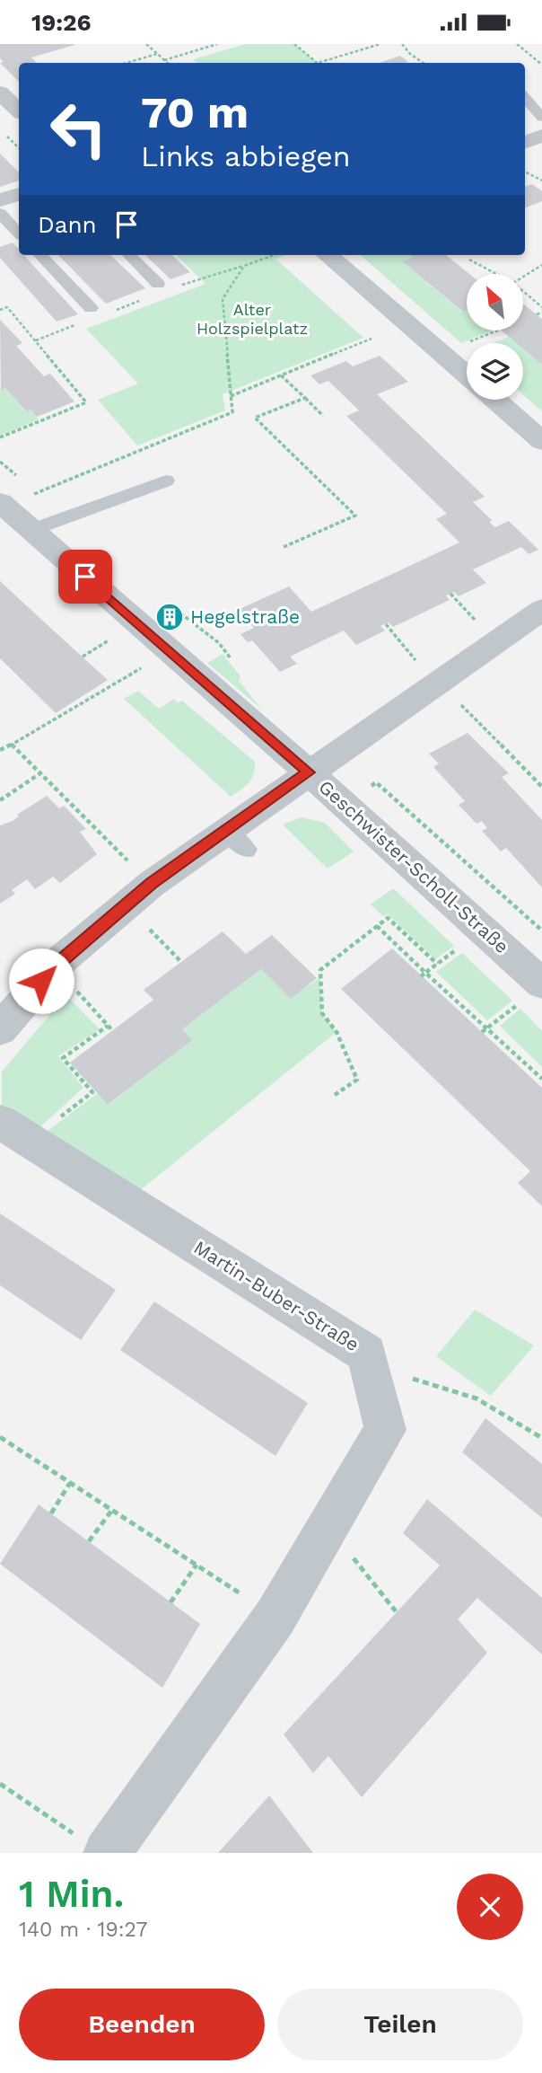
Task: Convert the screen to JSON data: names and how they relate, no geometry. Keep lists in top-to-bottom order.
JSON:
{
  "streets": {
    "street": ["Geschwister-Scholl-Straße", "Martin-Buber-Straße"]
  },
  "parks": ["Alter Holzspielplatz"],
  "places": {
    "building": ["Hegelstraße"]
  },
  "north": "top left",
  "page": {
    "status": "19:26",
    "turn": ["70 m", "Links abbiegen"],
    "then": "Dann",
    "heading": ["1 Min.", "140 m · 19:27"],
    "buttons": ["Beenden", "Teilen"]
  }
}
